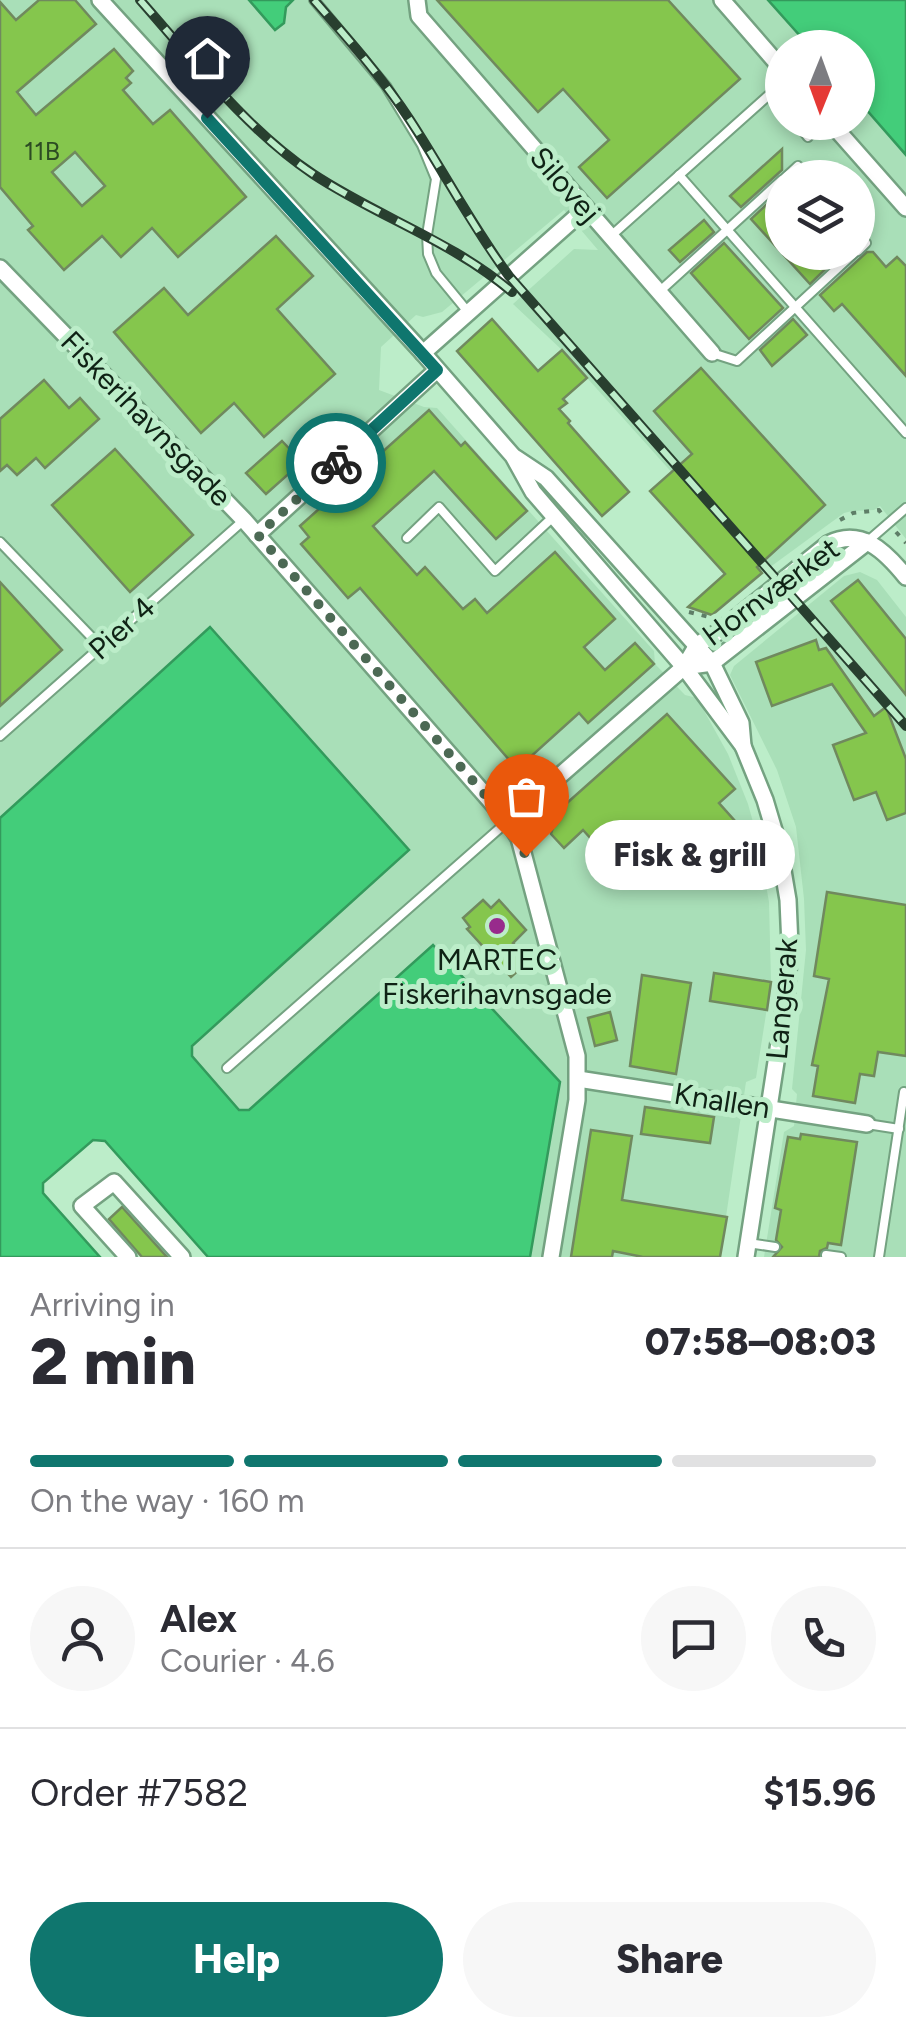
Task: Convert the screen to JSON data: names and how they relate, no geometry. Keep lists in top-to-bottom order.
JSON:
{
  "streets": {
    "street": [
      "Silovej",
      "Fiskerihavnsgade",
      "Hornværket",
      "Langerak",
      "Knallen"
    ],
    "lane": ["Pier 4"]
  },
  "crossings": [
    ["Fiskerihavnsgade", "Hornværket"],
    ["Fiskerihavnsgade", "Pier 4"],
    ["Fiskerihavnsgade", "Knallen"],
    ["Hornværket", "Langerak"],
    ["Langerak", "Knallen"]
  ],
  "places": ["Fisk & grill", "MARTEC Fiskerihavnsgade"],
  "house_numbers": ["11B"],
  "north": "bottom",
  "page": {
    "bubble": "Fisk & grill",
    "heading": ["2 min", "Arriving in", "07:58–08:03"],
    "panel": [
      "Alex",
      "Courier · 4.6",
      "Order #7582",
      "$15.96"
    ],
    "bar": "On the way · 160 m",
    "buttons": ["Help", "Share"]
  }
}
